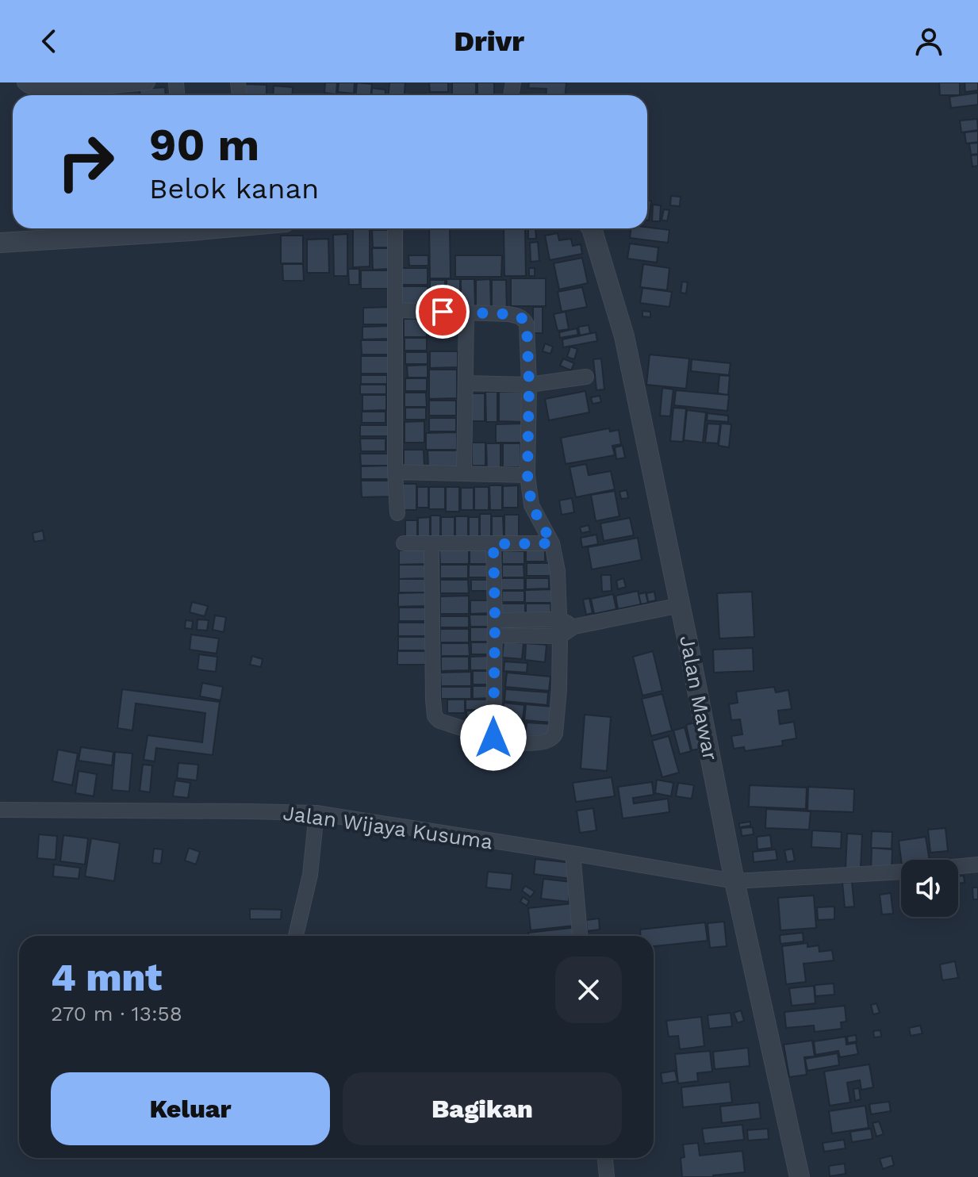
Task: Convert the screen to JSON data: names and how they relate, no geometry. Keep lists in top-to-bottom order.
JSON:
{
  "streets": {
    "street": ["Jalan Mawar", "Jalan Wijaya Kusuma"]
  },
  "crossings": [
    ["Jalan Mawar", "Jalan Wijaya Kusuma"]
  ],
  "page": {
    "header": "Drivr",
    "turn": ["90 m", "Belok kanan"],
    "heading": ["4 mnt", "270 m · 13:58"],
    "buttons": ["Keluar", "Bagikan"]
  }
}
